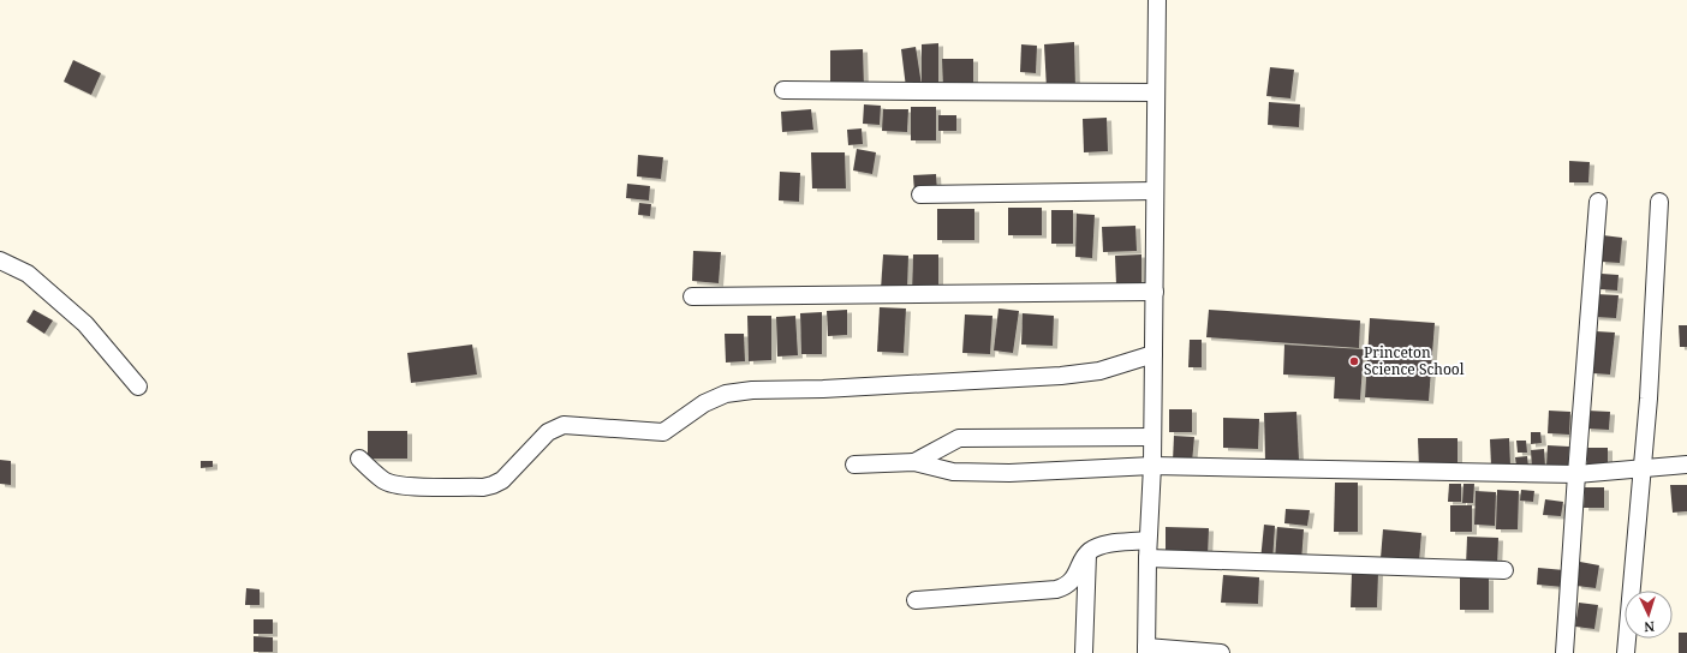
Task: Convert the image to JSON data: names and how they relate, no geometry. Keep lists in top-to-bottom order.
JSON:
{
  "places": ["Princeton Science School"],
  "north": "bottom"
}
